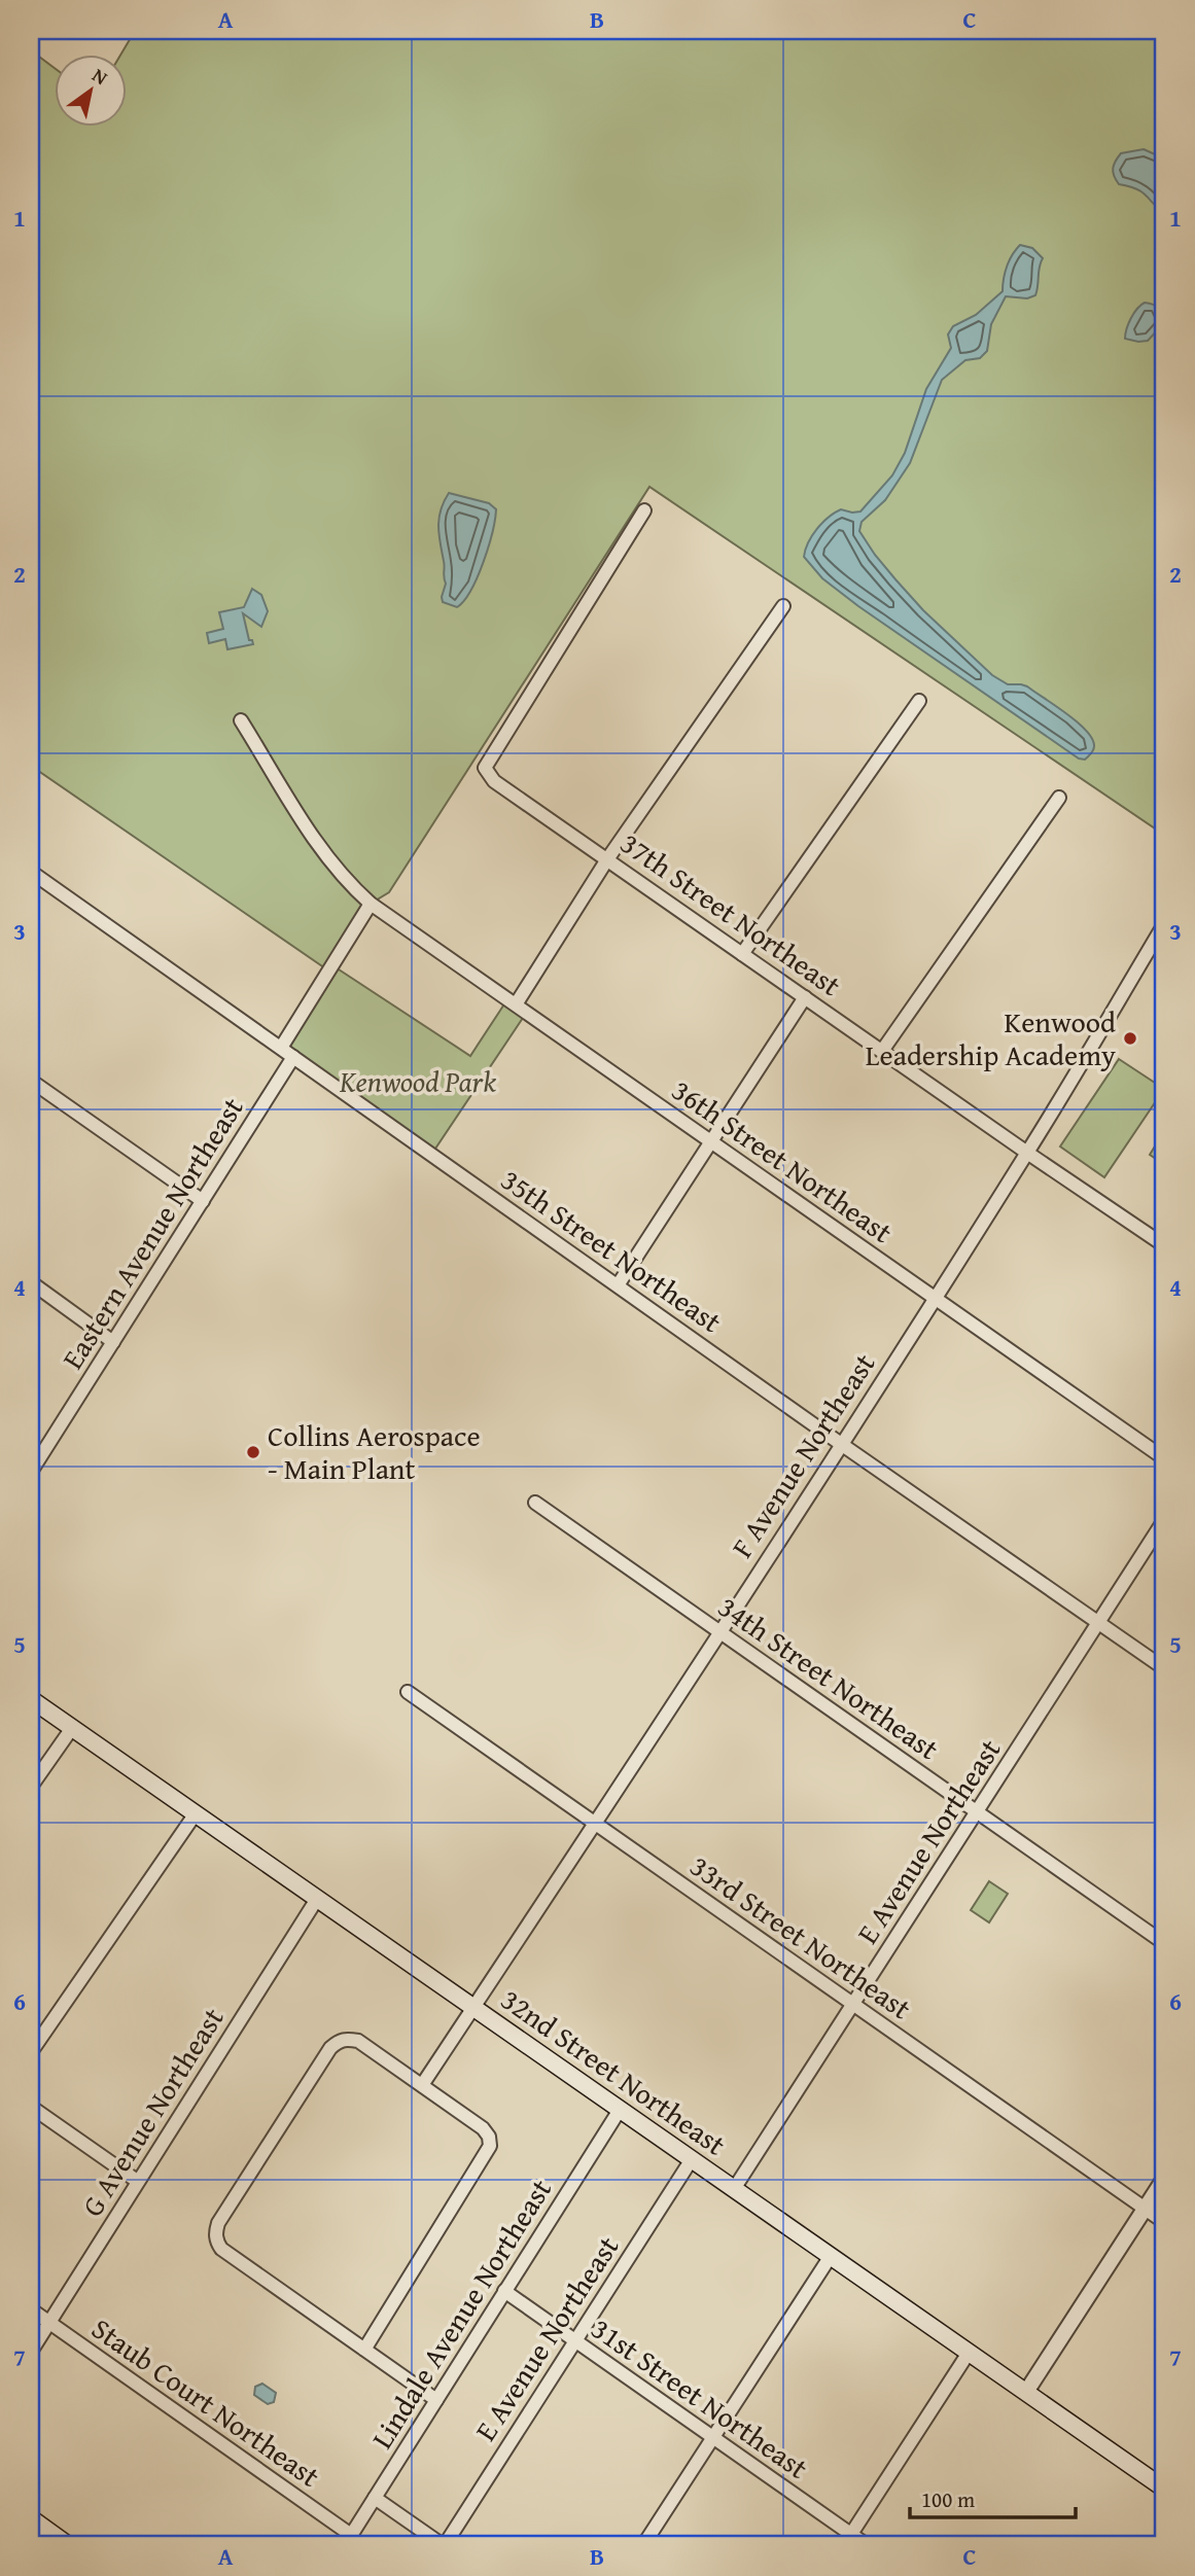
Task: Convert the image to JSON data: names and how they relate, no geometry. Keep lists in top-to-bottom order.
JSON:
{
  "streets": {
    "main road": ["32nd Street Northeast"],
    "street": [
      "37th Street Northeast",
      "36th Street Northeast",
      "Eastern Avenue Northeast",
      "35th Street Northeast",
      "F Avenue Northeast",
      "34th Street Northeast",
      "E Avenue Northeast",
      "33rd Street Northeast",
      "G Avenue Northeast",
      "Lindale Avenue Northeast",
      "31st Street Northeast",
      "Staub Court Northeast"
    ]
  },
  "crossings": [
    ["37th Street Northeast", "F Avenue Northeast"],
    ["36th Street Northeast", "F Avenue Northeast"],
    ["Eastern Avenue Northeast", "35th Street Northeast"],
    ["35th Street Northeast", "F Avenue Northeast"],
    ["35th Street Northeast", "E Avenue Northeast"],
    ["F Avenue Northeast", "34th Street Northeast"],
    ["F Avenue Northeast", "33rd Street Northeast"],
    ["F Avenue Northeast", "32nd Street Northeast"],
    ["34th Street Northeast", "E Avenue Northeast"],
    ["E Avenue Northeast", "33rd Street Northeast"],
    ["E Avenue Northeast", "32nd Street Northeast"],
    ["E Avenue Northeast", "31st Street Northeast"],
    ["32nd Street Northeast", "G Avenue Northeast"],
    ["32nd Street Northeast", "Lindale Avenue Northeast"],
    ["G Avenue Northeast", "Staub Court Northeast"],
    ["Lindale Avenue Northeast", "31st Street Northeast"],
    ["Lindale Avenue Northeast", "Staub Court Northeast"]
  ],
  "parks": ["Kenwood Park"],
  "places": ["Kenwood Leadership Academy", "Collins Aerospace - Main Plant"],
  "scale_bar": "100 m",
  "north": "top right",
  "grid": {
    "columns": ["A", "B", "C"],
    "rows": [
      "1",
      "2",
      "3",
      "4",
      "5",
      "6",
      "7"
    ]
  }
}
